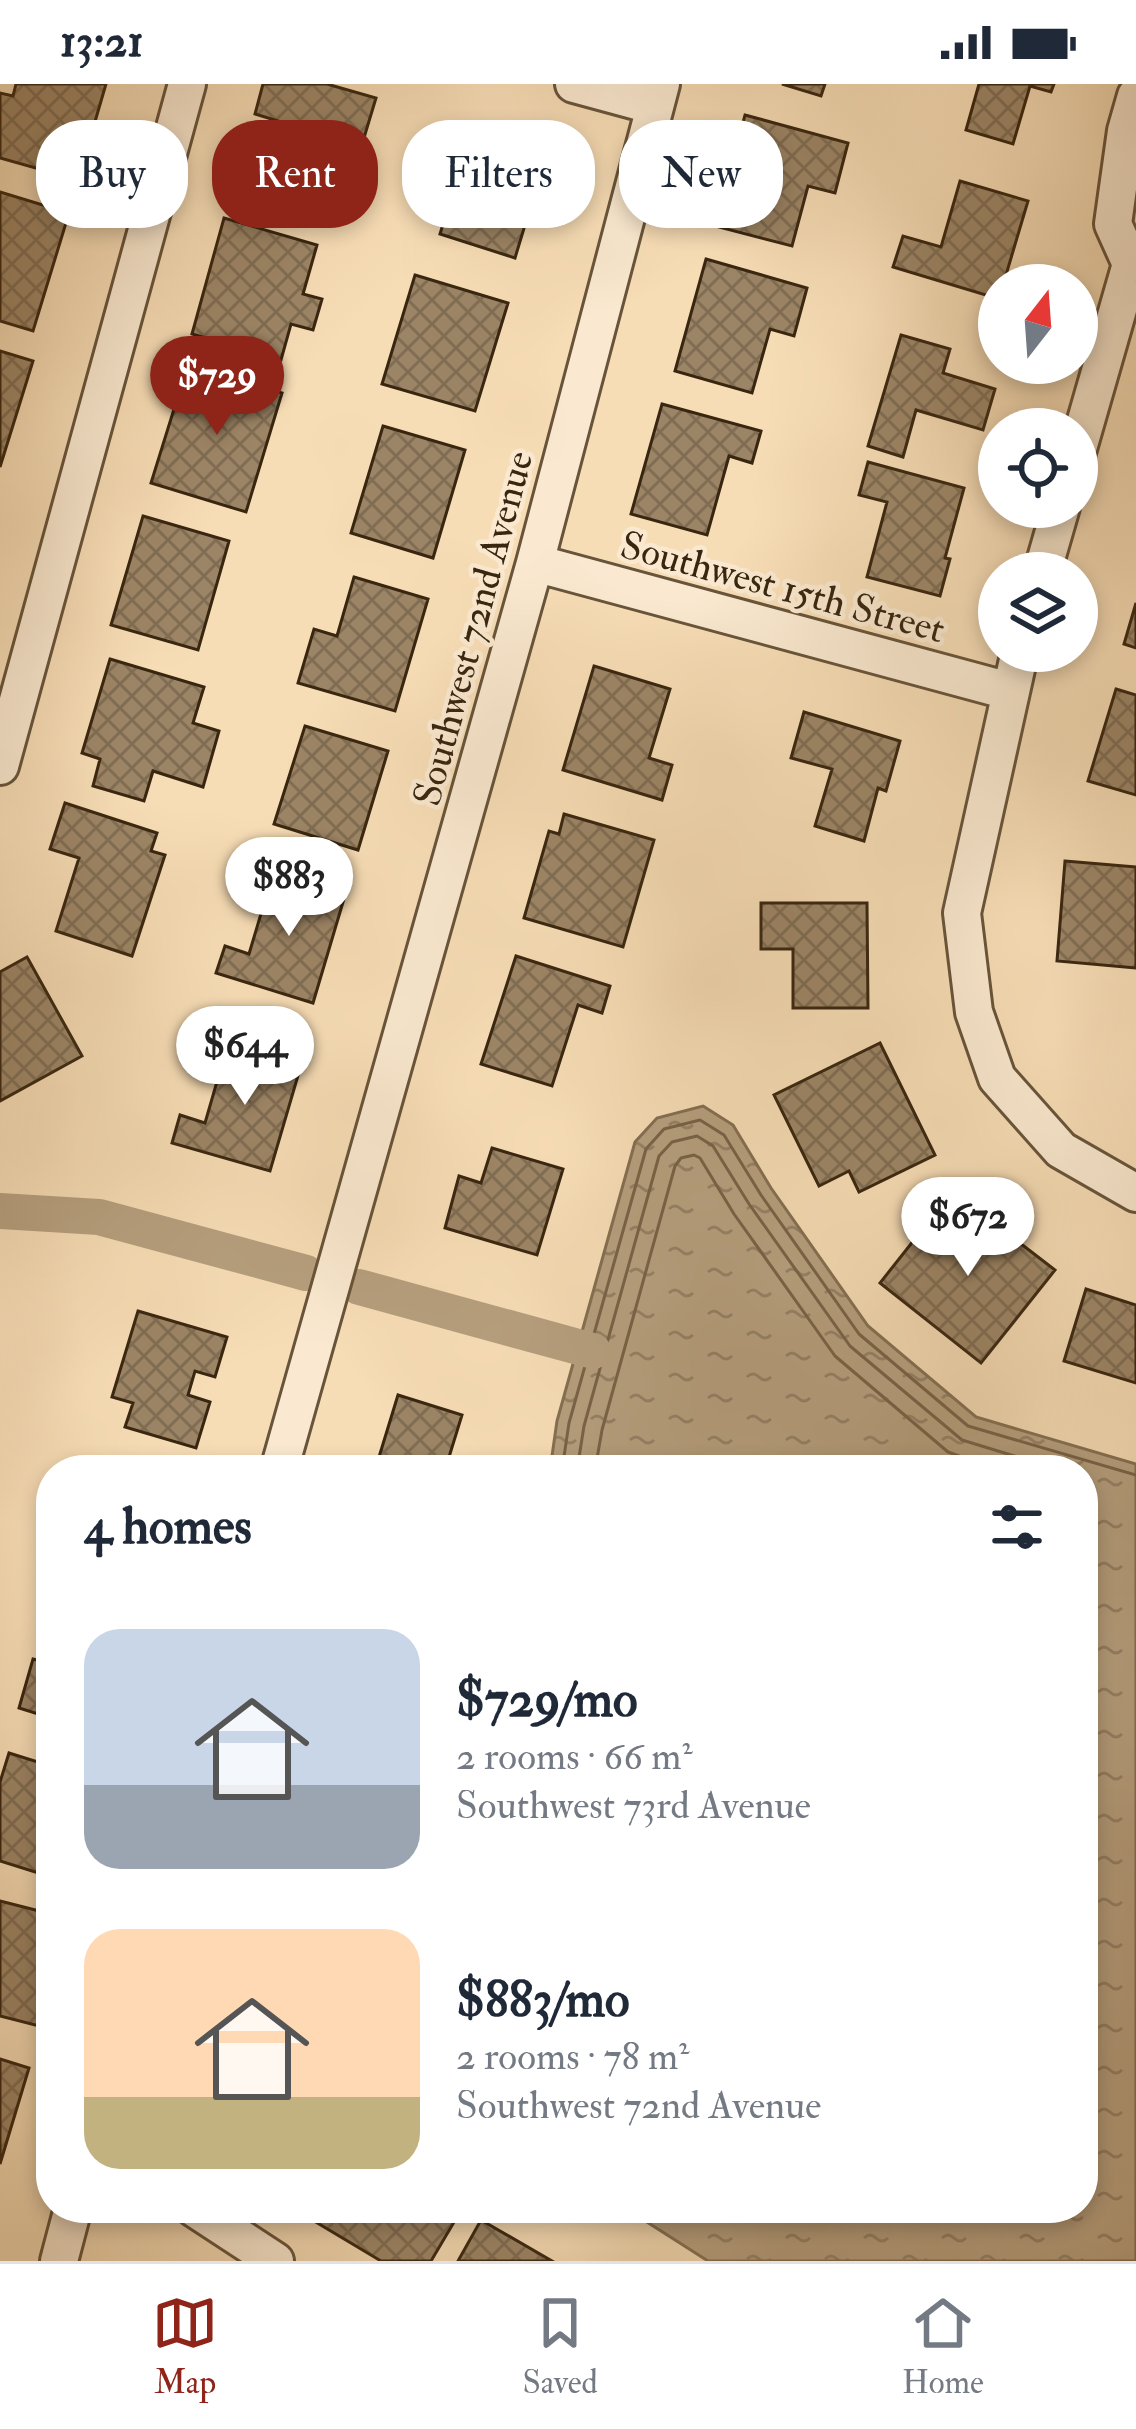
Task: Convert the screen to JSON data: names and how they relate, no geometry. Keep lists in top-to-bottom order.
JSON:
{
  "streets": {
    "street": ["Southwest 15th Street", "Southwest 72nd Avenue"]
  },
  "crossings": [
    ["Southwest 15th Street", "Southwest 72nd Avenue"]
  ],
  "north": "top",
  "page": {
    "status": "13:21",
    "chip": [
      "Buy",
      "Rent",
      "Filters",
      "New"
    ],
    "price": [
      "$729",
      "$883",
      "$644",
      "$672"
    ],
    "heading": "4 homes",
    "list": [
      {
        "name": "$729/mo",
        "note": "2 rooms · 66 m² · Southwest 73rd Avenue"
      },
      {
        "name": "$883/mo",
        "note": "2 rooms · 78 m² · Southwest 72nd Avenue"
      }
    ],
    "tabs": ["Map", "Saved", "Home"]
  }
}
